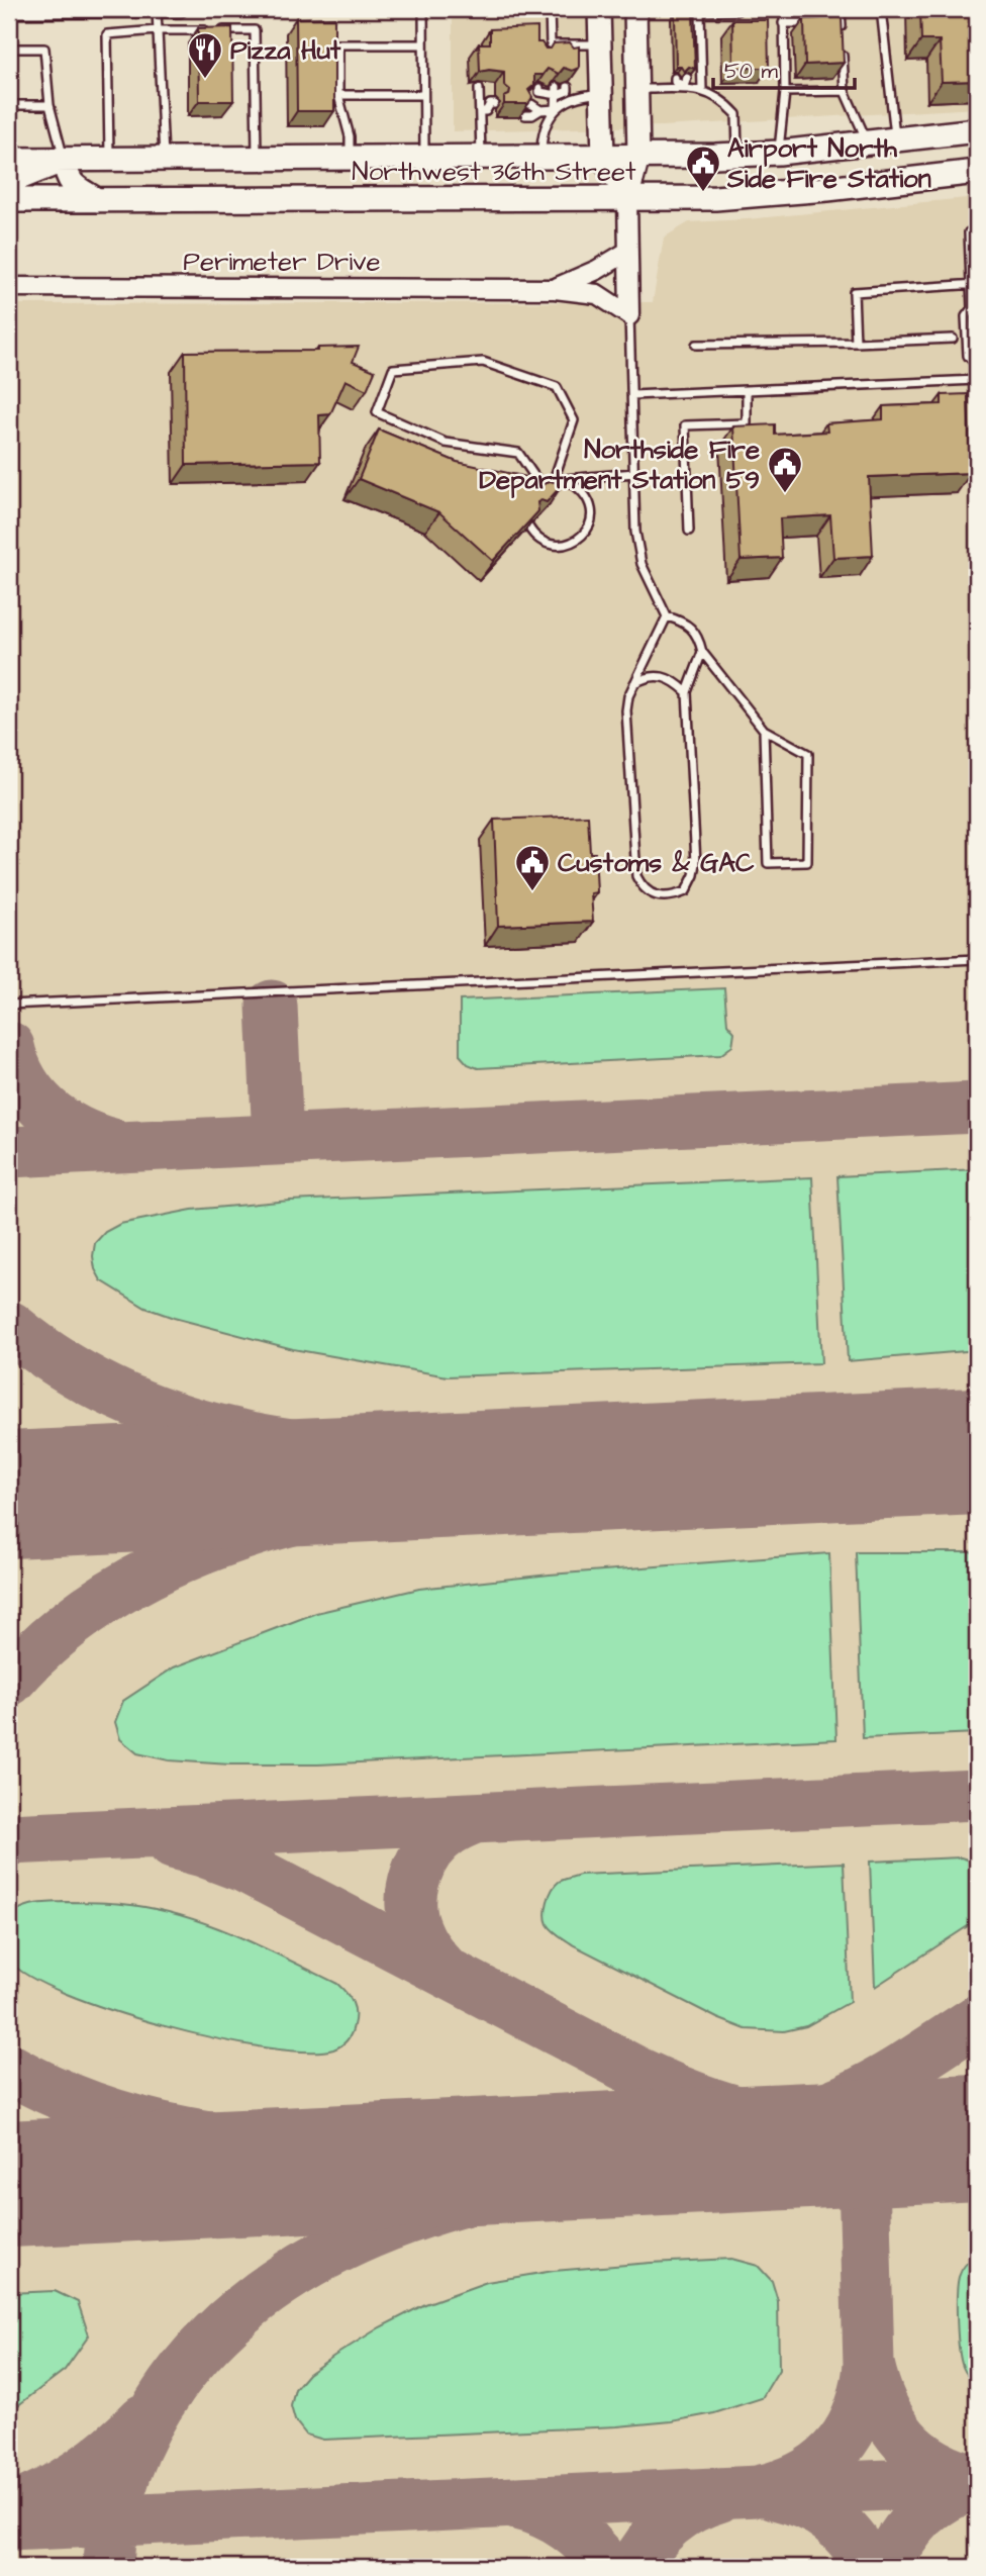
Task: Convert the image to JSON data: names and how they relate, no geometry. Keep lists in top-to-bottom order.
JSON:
{
  "streets": {
    "main road": ["Northwest 36th Street"],
    "street": ["Perimeter Drive"]
  },
  "places": {
    "restaurant": ["Pizza Hut"],
    "public building": ["Airport North Side Fire Station", "Northside Fire Department Station 59", "Customs & GAC"]
  },
  "scale_bar": "50 m"
}
